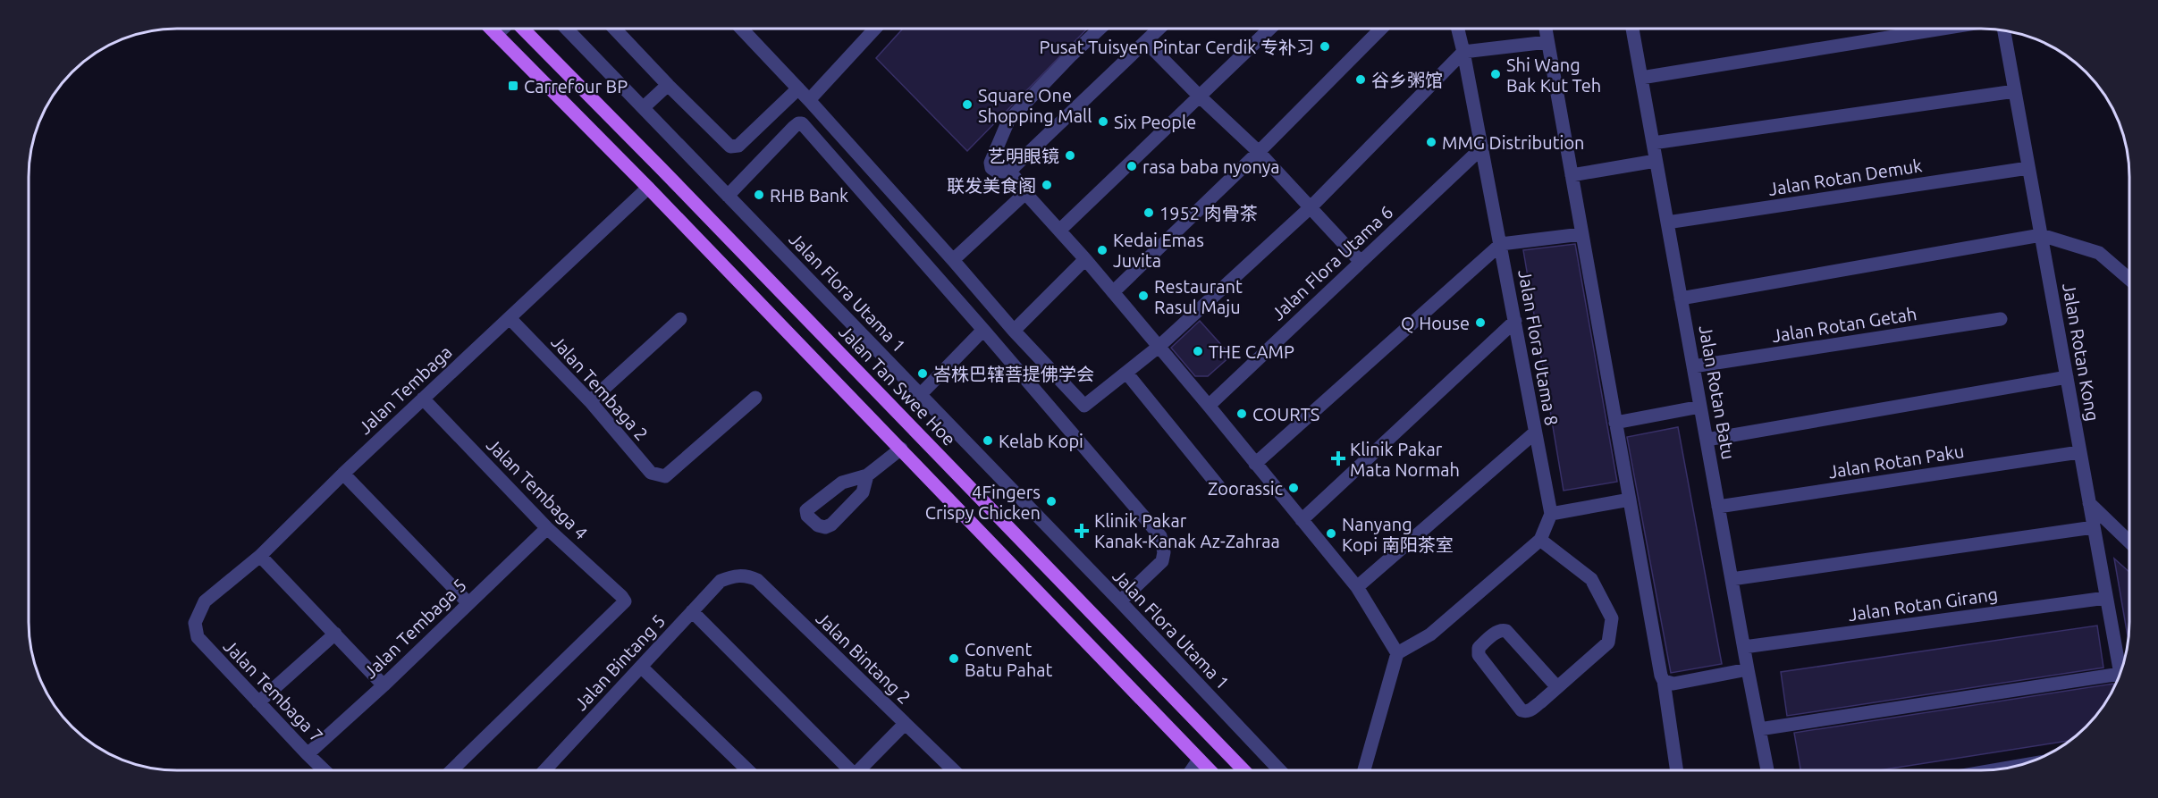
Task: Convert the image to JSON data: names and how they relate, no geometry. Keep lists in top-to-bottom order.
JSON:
{
  "streets": {
    "main road": ["Jalan Tan Swee Hoe"],
    "street": [
      "Jalan Rotan Demuk",
      "Jalan Flora Utama 6",
      "Jalan Flora Utama 1",
      "Jalan Rotan Getah",
      "Jalan Flora Utama 8",
      "Jalan Rotan Kong",
      "Jalan Tembaga 2",
      "Jalan Tembaga",
      "Jalan Rotan Batu",
      "Jalan Rotan Paku",
      "Jalan Tembaga 4",
      "Jalan Rotan Girang",
      "Jalan Tembaga 5",
      "Jalan Bintang 2",
      "Jalan Bintang 5",
      "Jalan Tembaga 7"
    ]
  },
  "crossings": [
    ["Jalan Rotan Demuk", "Jalan Rotan Kong"],
    ["Jalan Rotan Demuk", "Jalan Rotan Batu"],
    ["Jalan Flora Utama 6", "Jalan Flora Utama 8"],
    ["Jalan Rotan Getah", "Jalan Rotan Batu"],
    ["Jalan Rotan Kong", "Jalan Rotan Paku"],
    ["Jalan Rotan Kong", "Jalan Rotan Girang"],
    ["Jalan Tembaga 2", "Jalan Tembaga"],
    ["Jalan Tembaga", "Jalan Tembaga 4"],
    ["Jalan Tembaga", "Jalan Tembaga 7"],
    ["Jalan Rotan Batu", "Jalan Rotan Paku"],
    ["Jalan Rotan Batu", "Jalan Rotan Girang"],
    ["Jalan Tembaga 4", "Jalan Tembaga 5"],
    ["Jalan Tembaga 5", "Jalan Tembaga 7"],
    ["Jalan Bintang 2", "Jalan Bintang 5"]
  ],
  "places": {
    "other": [
      "Pusat Tuisyen Pintar Cerdik 专补习",
      "Shi Wang Bak Kut Teh",
      "谷乡粥馆",
      "Square One Shopping Mall",
      "Six People",
      "MMG Distribution",
      "艺明眼镜",
      "rasa baba nyonya",
      "联发美食阁",
      "RHB Bank",
      "1952 肉骨茶",
      "Kedai Emas Juvita",
      "Restaurant Rasul Maju",
      "Q House",
      "THE CAMP",
      "峇株巴辖菩提佛学会",
      "COURTS",
      "Kelab Kopi",
      "Zoorassic",
      "4Fingers Crispy Chicken",
      "Nanyang Kopi 南阳茶室",
      "Convent Batu Pahat"
    ],
    "transit": ["Carrefour BP"],
    "health": ["Klinik Pakar Mata Normah", "Klinik Pakar Kanak-Kanak Az-Zahraa"]
  }
}
